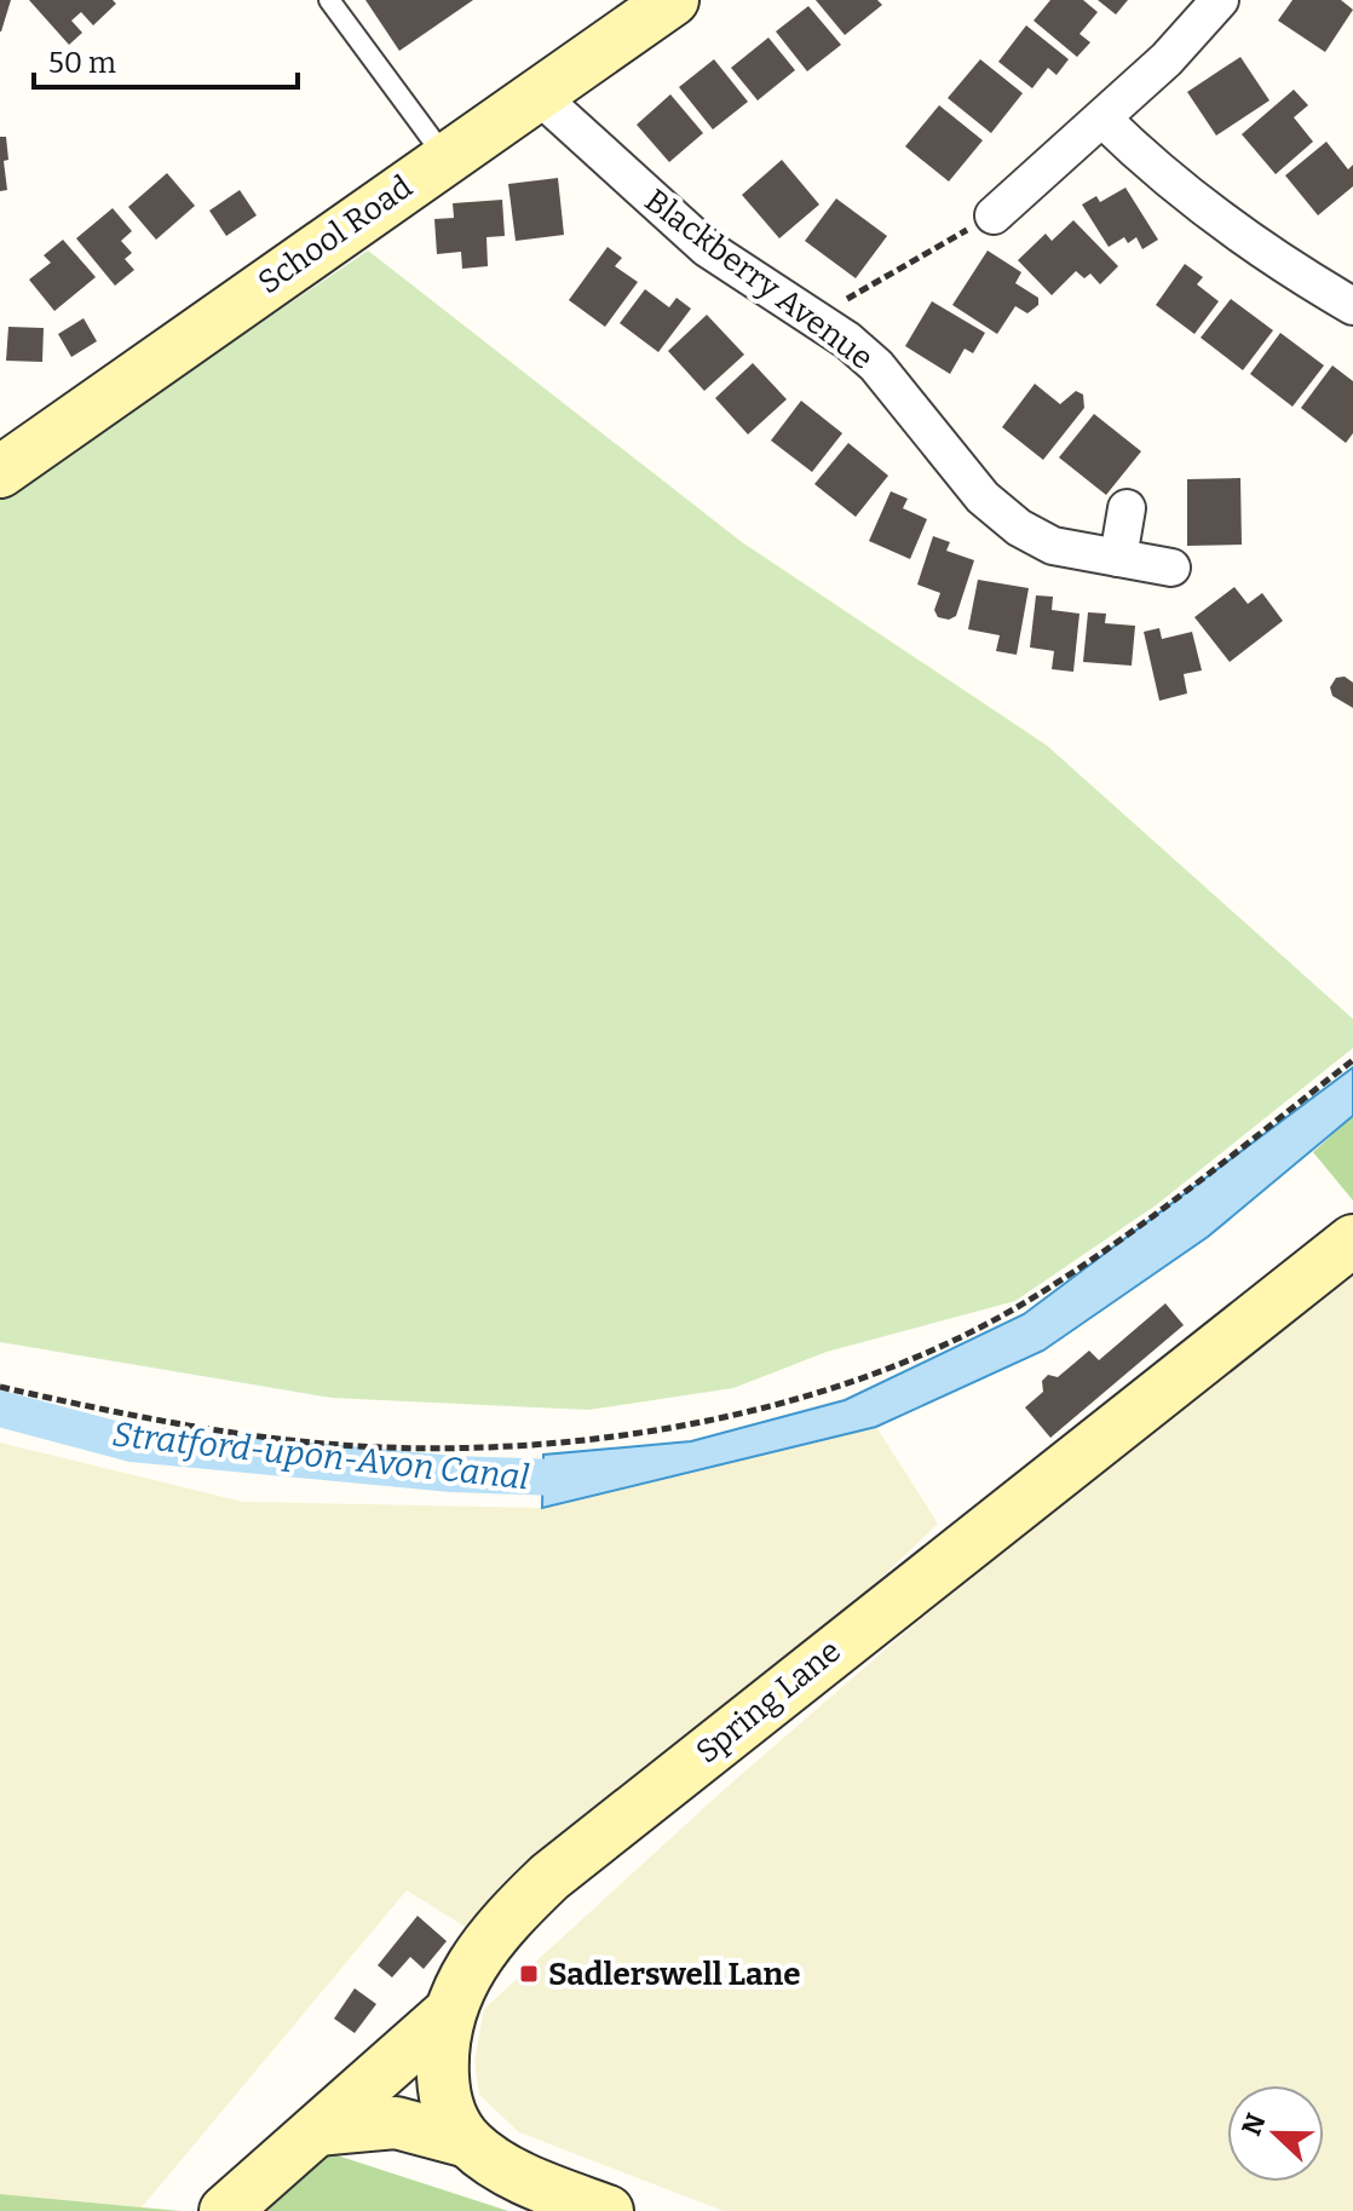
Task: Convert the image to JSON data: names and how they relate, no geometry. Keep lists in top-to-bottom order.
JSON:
{
  "streets": {
    "main road": ["School Road", "Spring Lane"],
    "street": ["Blackberry Avenue"]
  },
  "crossings": [
    ["School Road", "Blackberry Avenue"]
  ],
  "water": ["Stratford-upon-Avon Canal"],
  "places": {
    "transit": ["Sadlerswell Lane"]
  },
  "scale_bar": "50 m",
  "north": "left"
}
